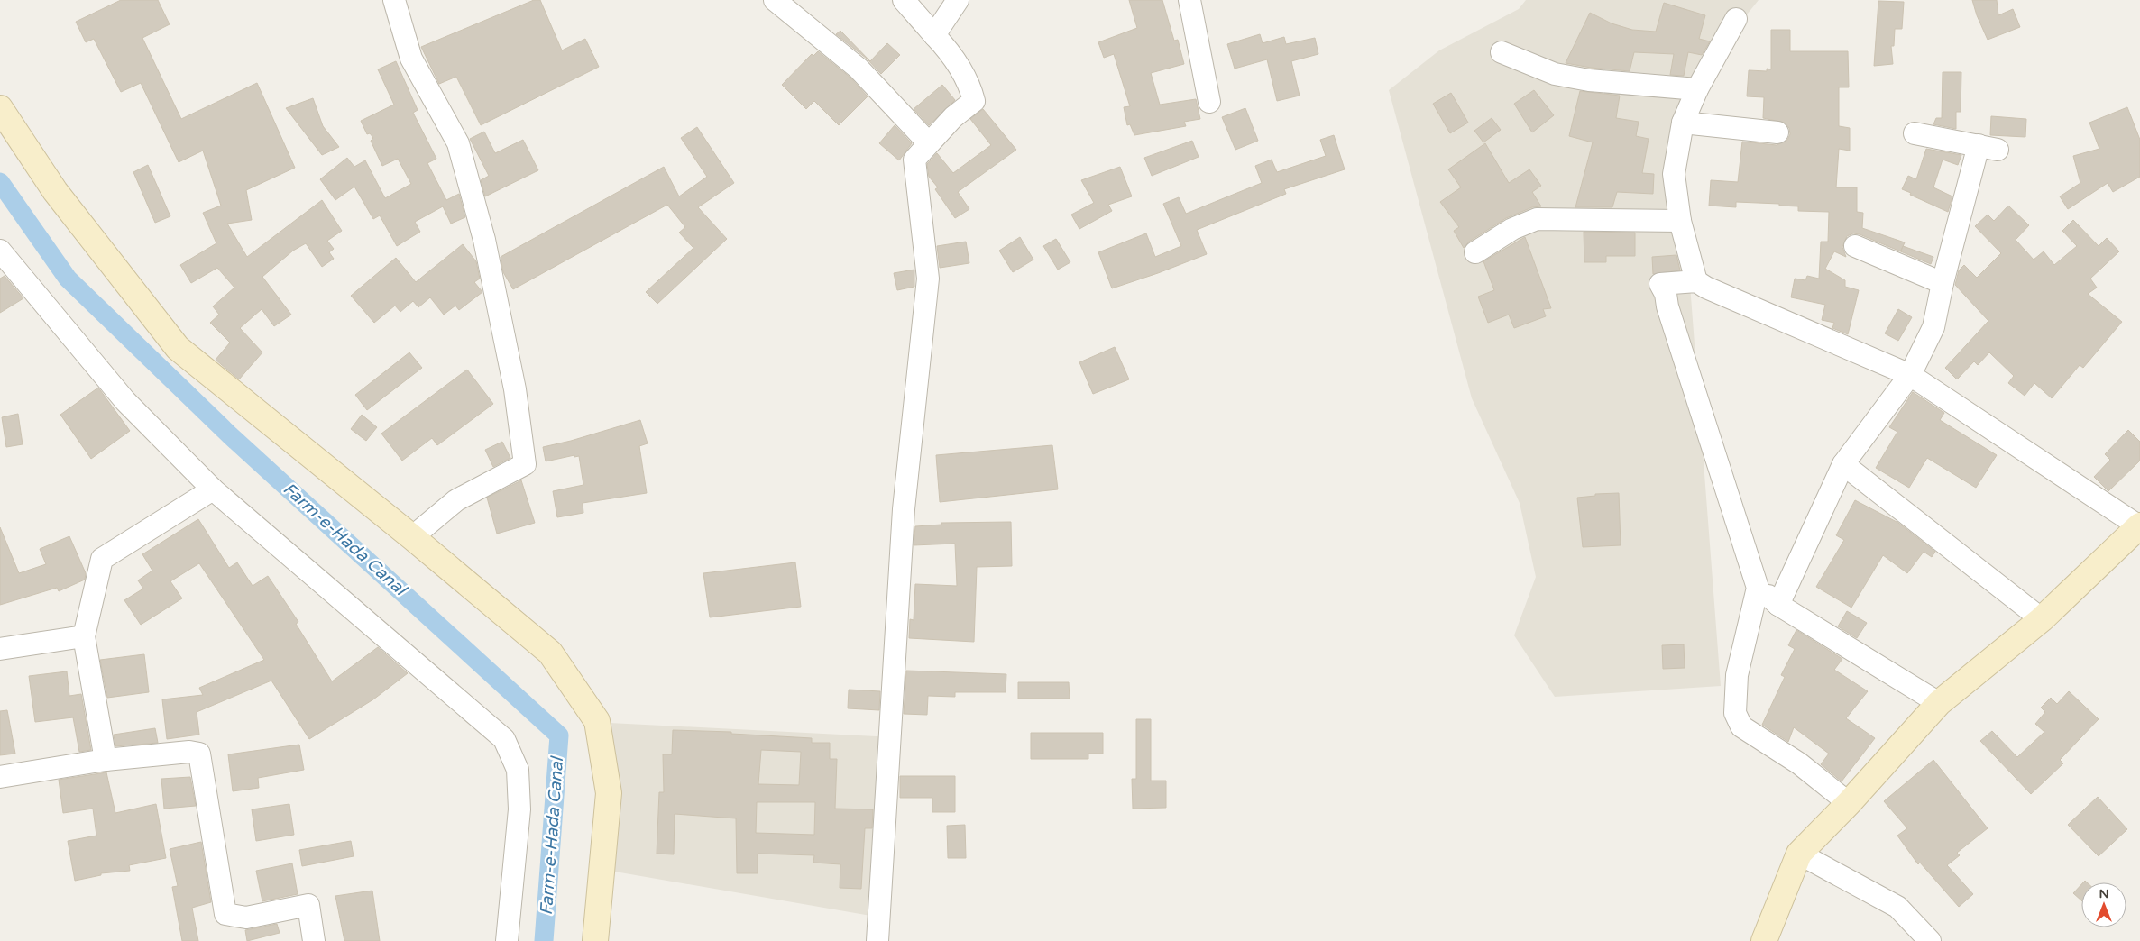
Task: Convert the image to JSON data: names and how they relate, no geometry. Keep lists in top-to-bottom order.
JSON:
{
  "water": ["Farm-e-Hada Canal"],
  "north": "top"
}
